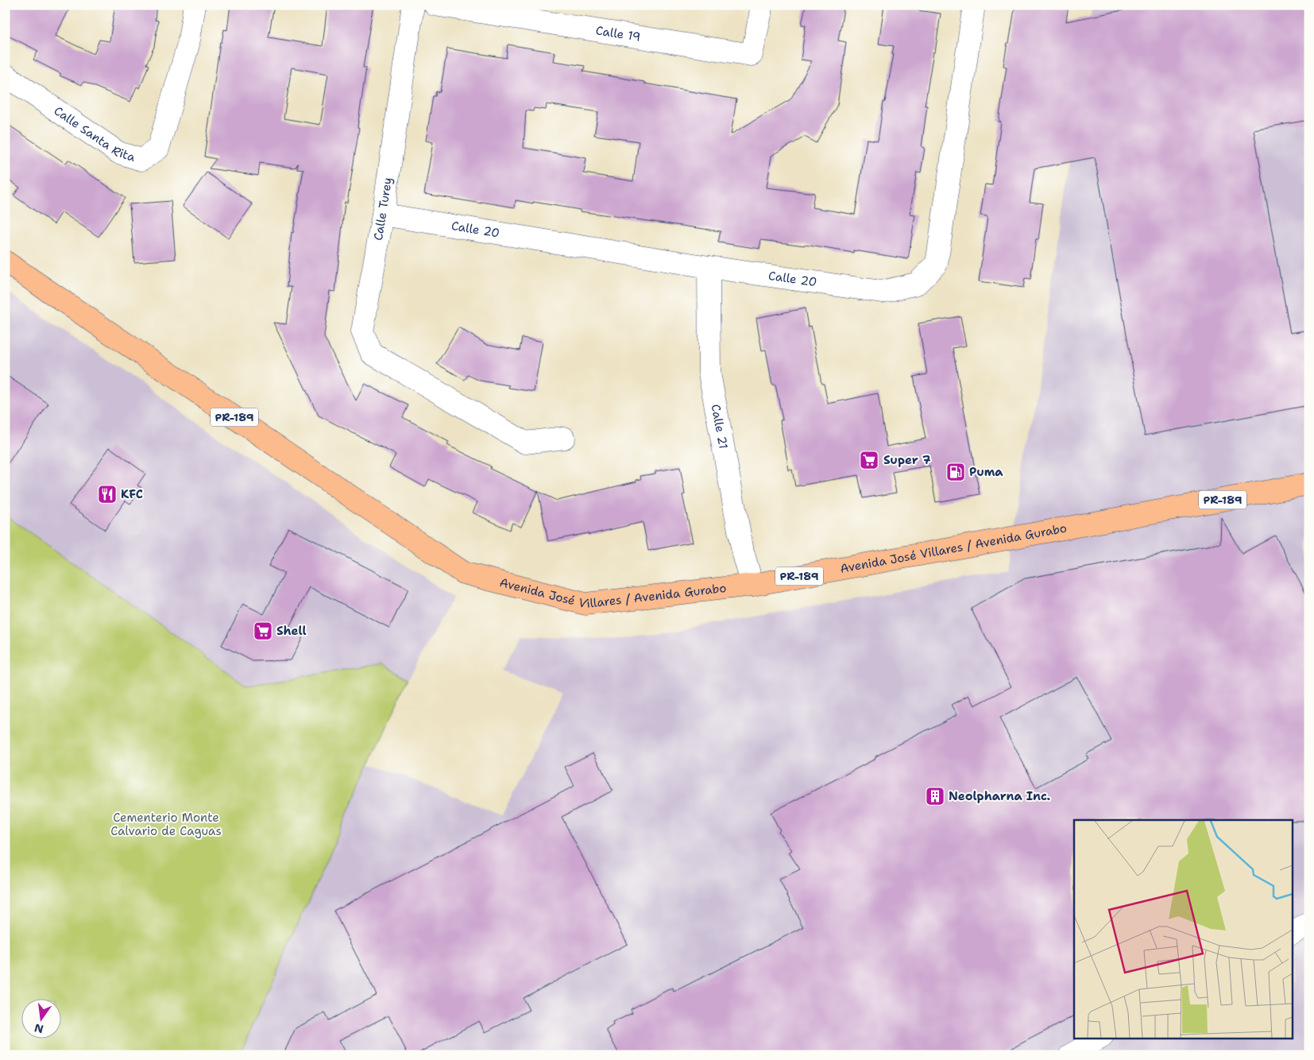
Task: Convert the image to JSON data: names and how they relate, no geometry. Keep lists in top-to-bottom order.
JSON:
{
  "streets": {
    "main road": ["PR-189", "Avenida José Villares / Avenida Gurabo"],
    "street": [
      "Calle 19",
      "Calle Santa Rita",
      "Calle Turey",
      "Calle 20",
      "Calle 21"
    ]
  },
  "crossings": [
    ["Calle Turey", "Calle 20"],
    ["Calle 20", "Calle 21"],
    ["Calle 21", "Avenida José Villares / Avenida Gurabo"]
  ],
  "parks": ["Cementerio Monte Calvario de Caguas"],
  "places": {
    "supermarket": ["Super 7", "Shell"],
    "fuel station": ["Puma"],
    "restaurant": ["KFC"],
    "building": ["Neolpharna Inc."]
  },
  "north": "bottom"
}
